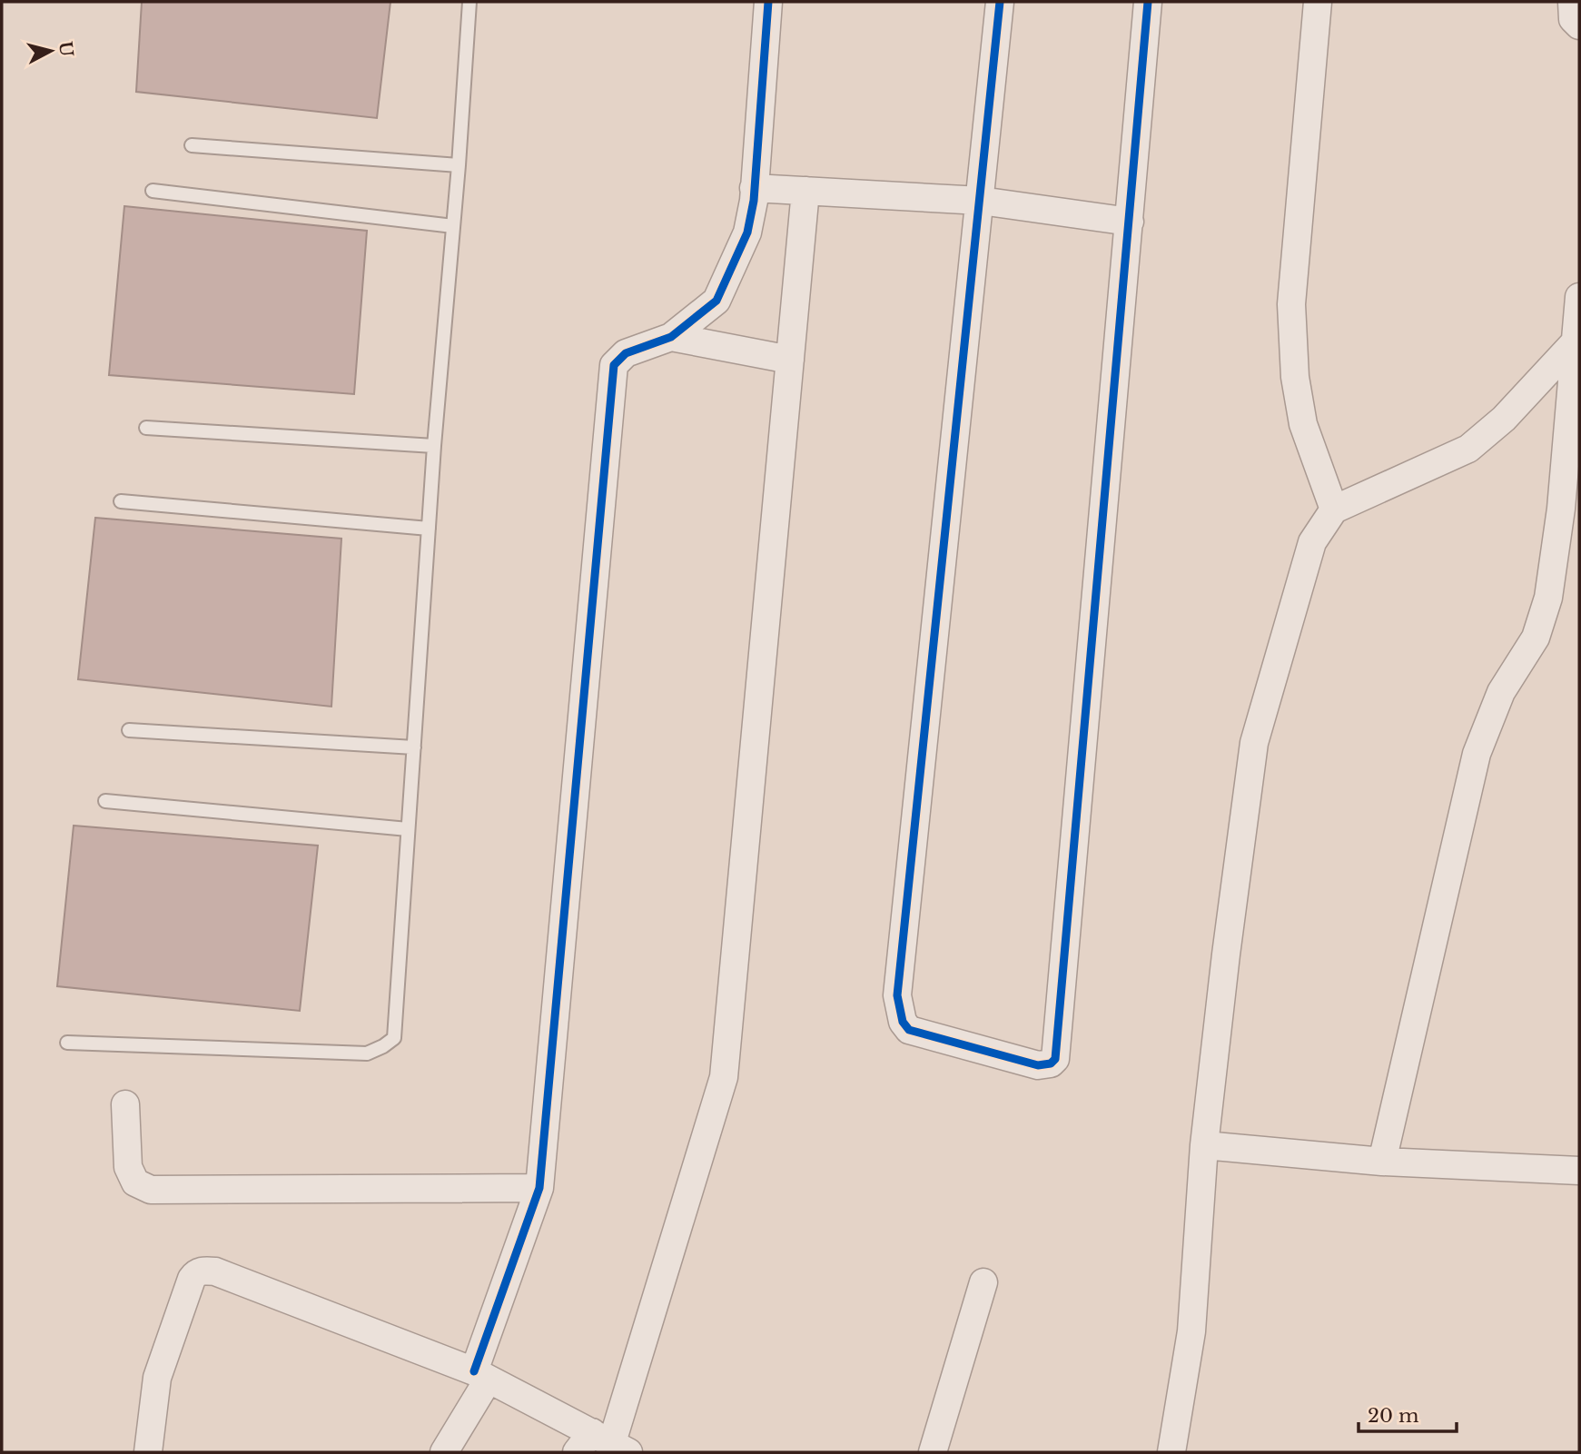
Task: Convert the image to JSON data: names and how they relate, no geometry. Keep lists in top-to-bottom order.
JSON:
{
  "scale_bar": "20 m",
  "north": "right"
}
